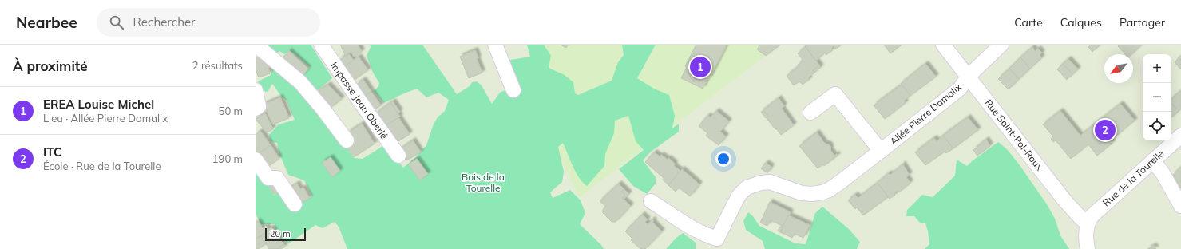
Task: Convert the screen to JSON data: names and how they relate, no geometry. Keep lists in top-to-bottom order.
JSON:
{
  "streets": {
    "street": [
      "Impasse Jean Oberlé",
      "Allée Pierre Damalix",
      "Rue Saint-Pol-Roux",
      "Rue de la Tourelle"
    ]
  },
  "crossings": [
    ["Allée Pierre Damalix", "Rue Saint-Pol-Roux"],
    ["Rue Saint-Pol-Roux", "Rue de la Tourelle"]
  ],
  "parks": ["Bois de la Tourelle"],
  "scale_bar": "20 m",
  "north": "bottom left",
  "page": {
    "header": "Nearbee",
    "search": "Rechercher",
    "nav": ["Carte", "Calques", "Partager"],
    "heading": ["À proximité", "2 résultats"],
    "map_buttons": ["+", "−"],
    "pins": ["1", "2"],
    "list": [
      {
        "mark": "1",
        "name": "EREA Louise Michel",
        "note": "Lieu · Allée Pierre Damalix",
        "value": "50 m"
      },
      {
        "mark": "2",
        "name": "ITC",
        "note": "École · Rue de la Tourelle",
        "value": "190 m"
      }
    ],
    "scale": "20 m"
  }
}
